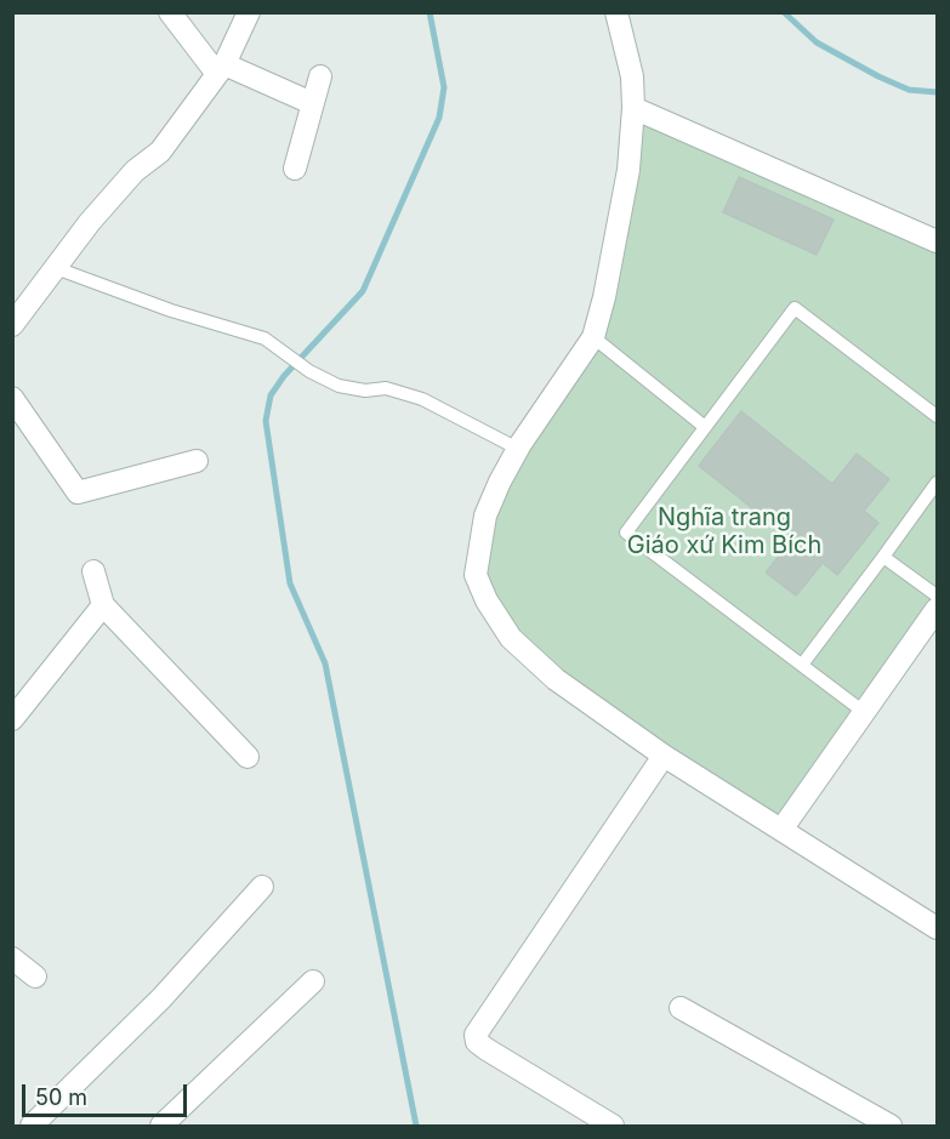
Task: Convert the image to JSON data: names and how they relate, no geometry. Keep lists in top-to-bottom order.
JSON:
{
  "parks": ["Nghĩa trang Giáo xứ Kim Bích"],
  "scale_bar": "50 m"
}
